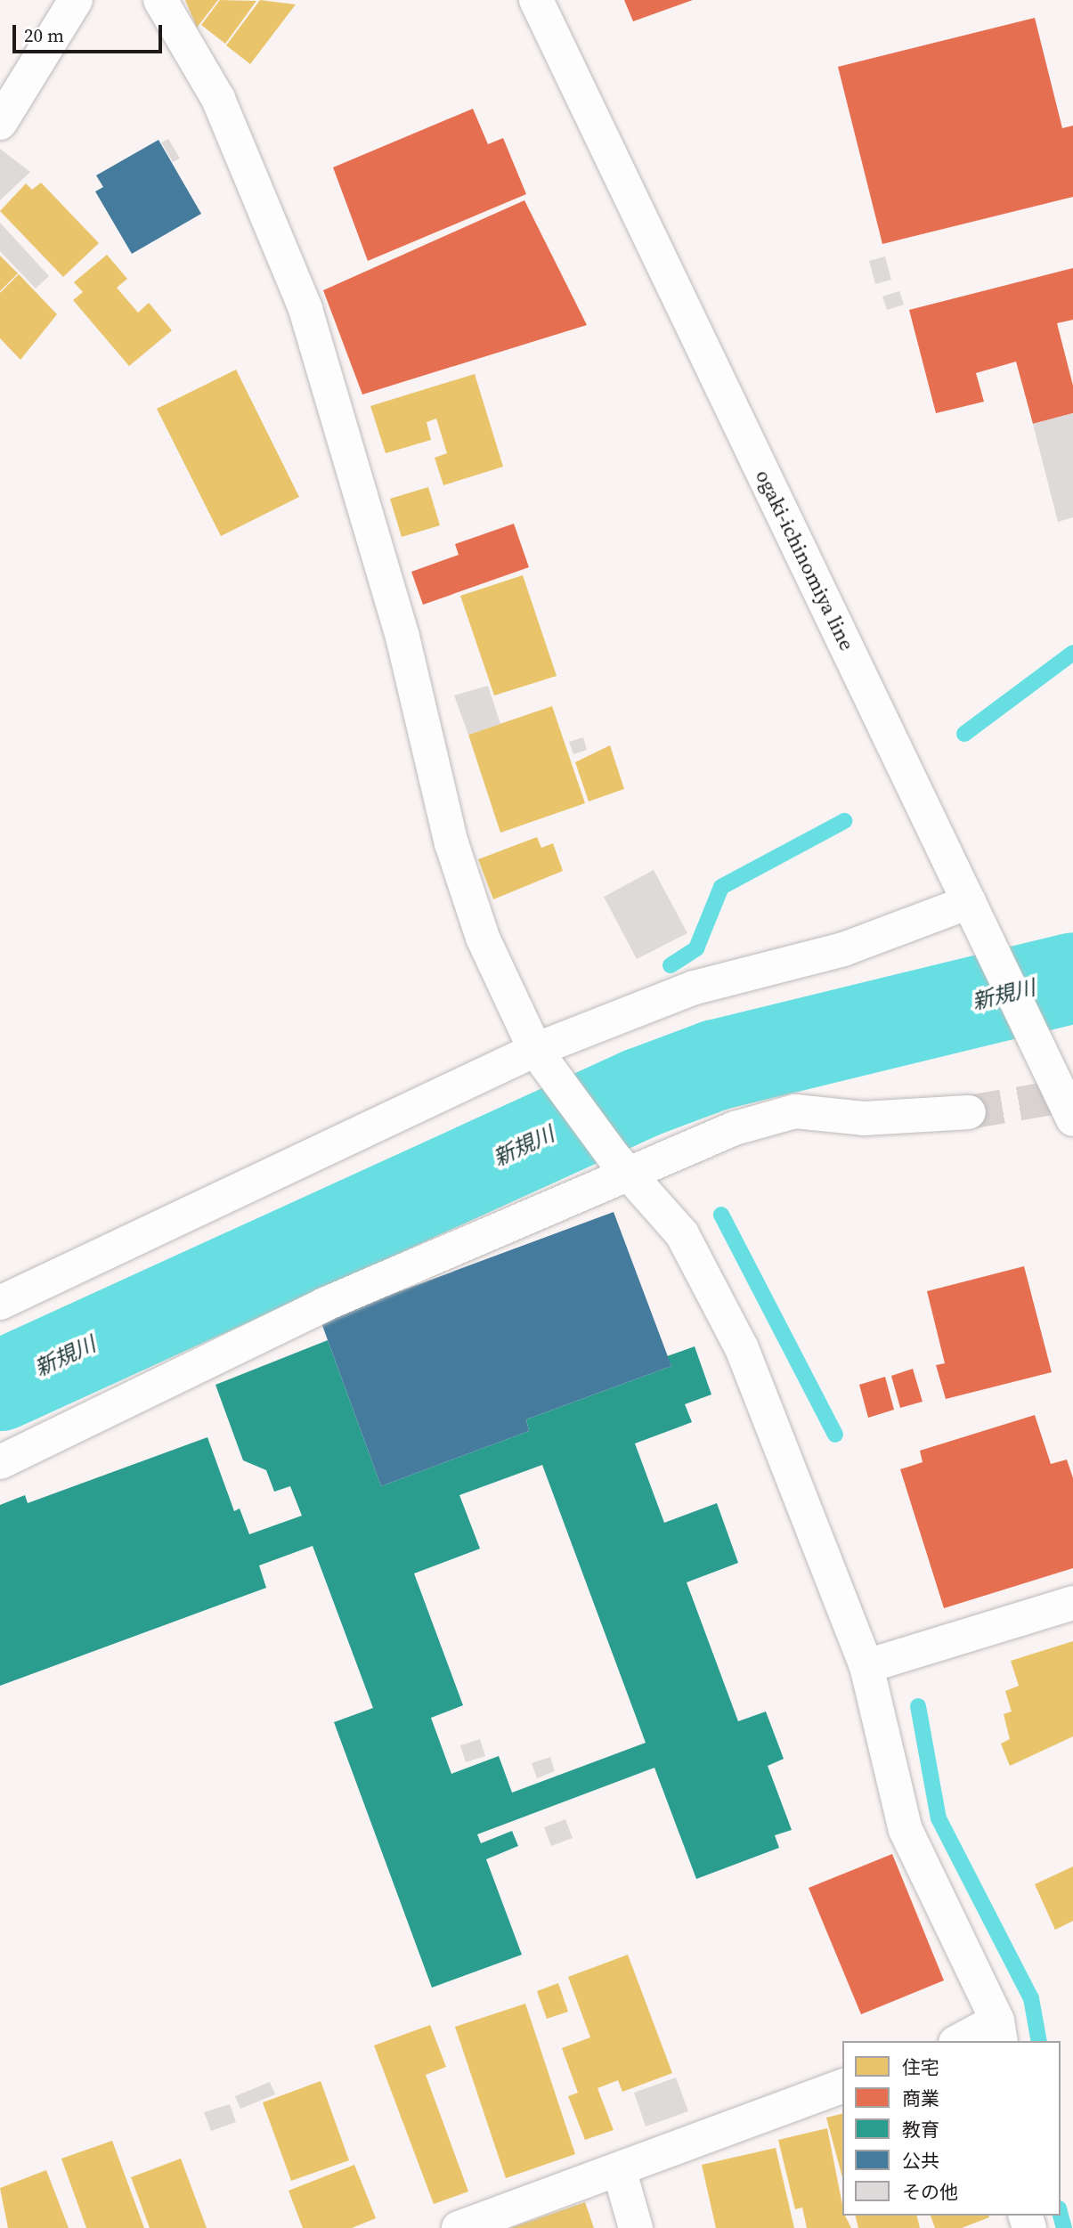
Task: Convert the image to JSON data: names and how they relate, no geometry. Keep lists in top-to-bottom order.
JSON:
{
  "streets": {
    "street": ["ogaki-ichinomiya line"]
  },
  "water": ["新規川"],
  "legend": [
    "住宅",
    "商業",
    "教育",
    "公共",
    "その他"
  ],
  "scale_bar": "20 m"
}
